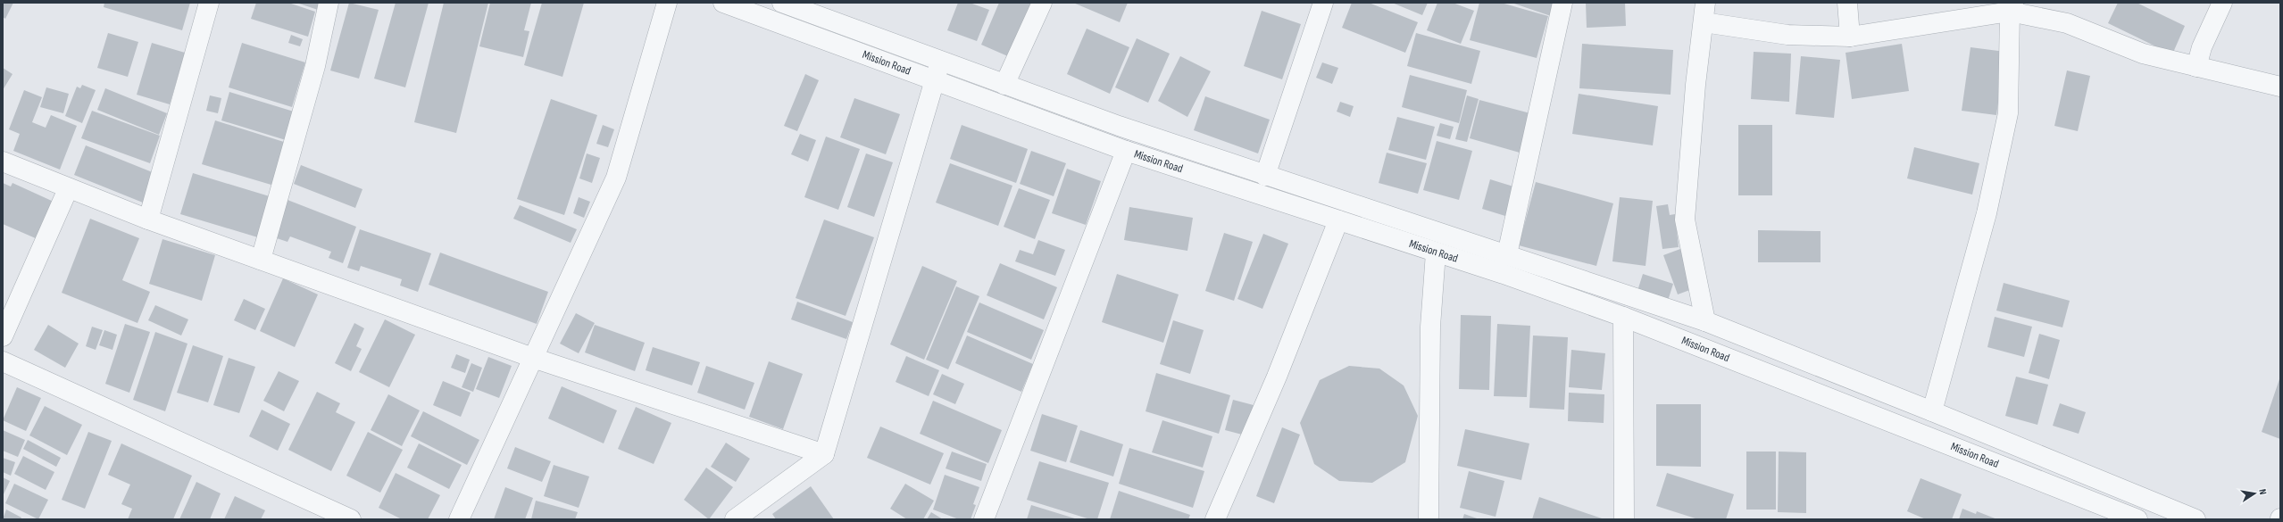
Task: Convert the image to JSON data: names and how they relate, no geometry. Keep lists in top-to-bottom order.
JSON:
{
  "streets": {
    "street": ["Mission Road"]
  },
  "north": "right"
}
